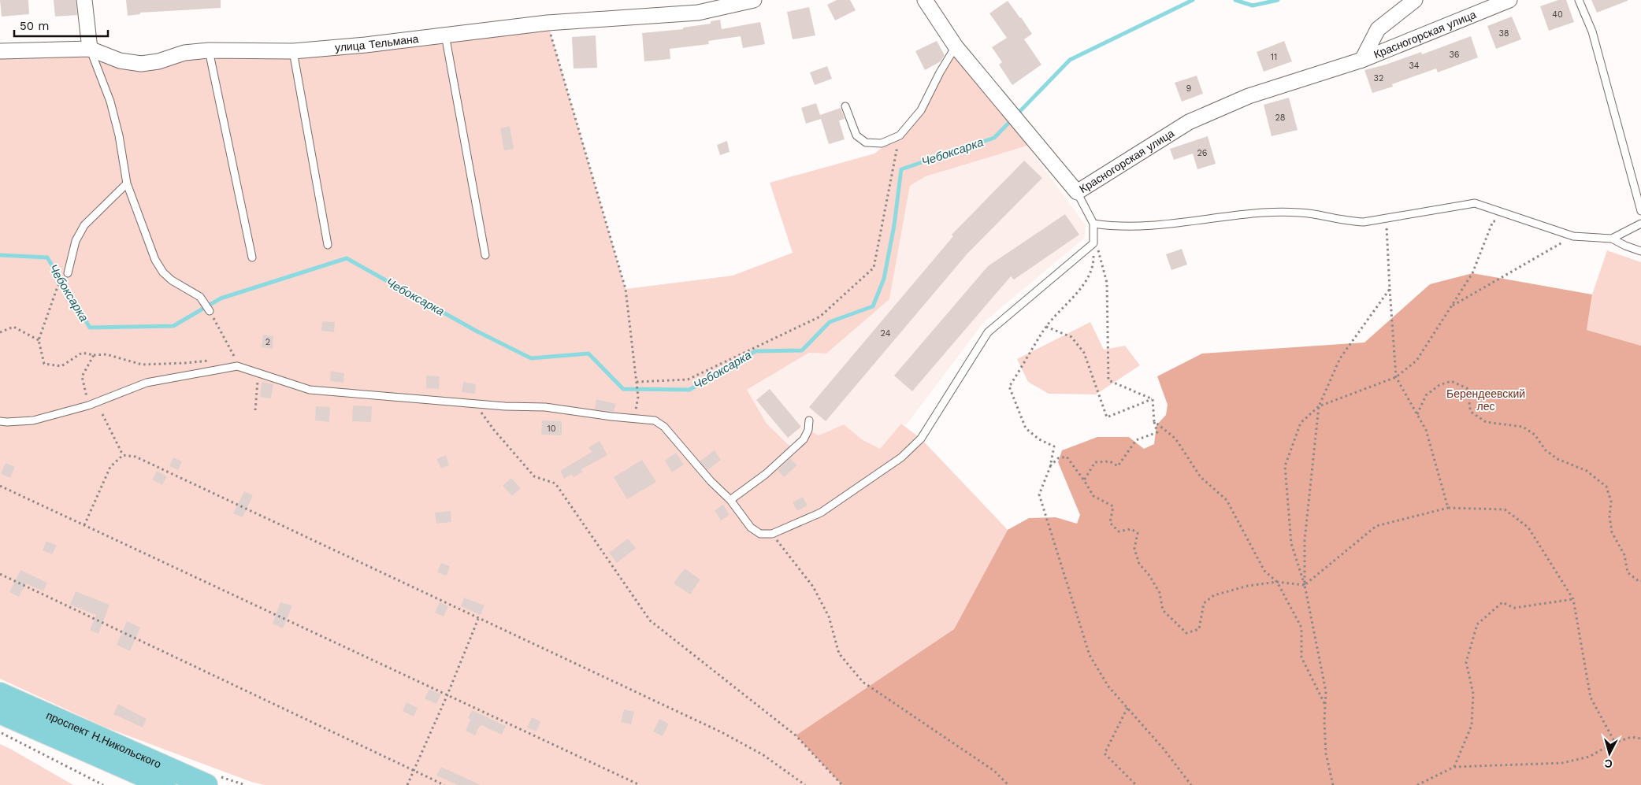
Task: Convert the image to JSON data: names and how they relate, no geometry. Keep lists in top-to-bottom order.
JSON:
{
  "streets": {
    "main road": ["проспект Н.Никольского"],
    "street": ["Красногорская улица", "улица Тельмана"]
  },
  "water": ["Чебоксарка"],
  "parks": ["Берендеевский лес"],
  "house_numbers": [
    "40",
    "38",
    "36",
    "11",
    "34",
    "32",
    "9",
    "28",
    "26",
    "24",
    "2",
    "10"
  ],
  "scale_bar": "50 m",
  "north": "bottom"
}
